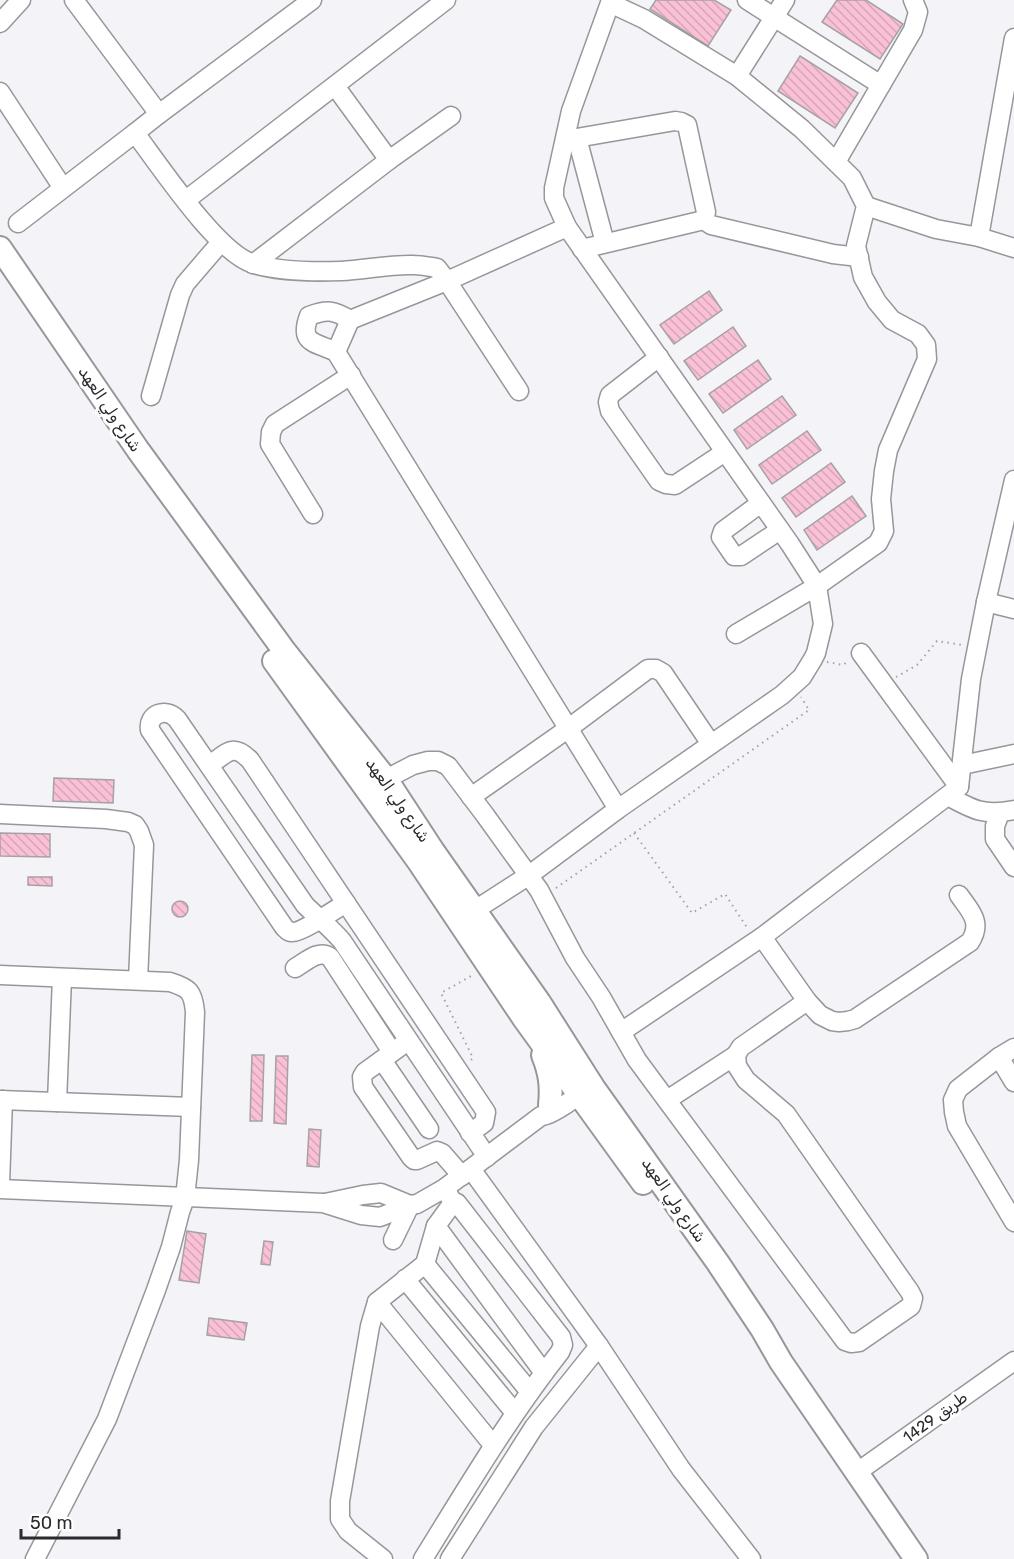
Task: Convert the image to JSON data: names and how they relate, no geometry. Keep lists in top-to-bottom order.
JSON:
{
  "streets": {
    "main road": ["شارع ولي العهد"],
    "street": ["طريق 1429"]
  },
  "crossings": [
    ["شارع ولي العهد", "طريق 1429"]
  ],
  "scale_bar": "50 m"
}
